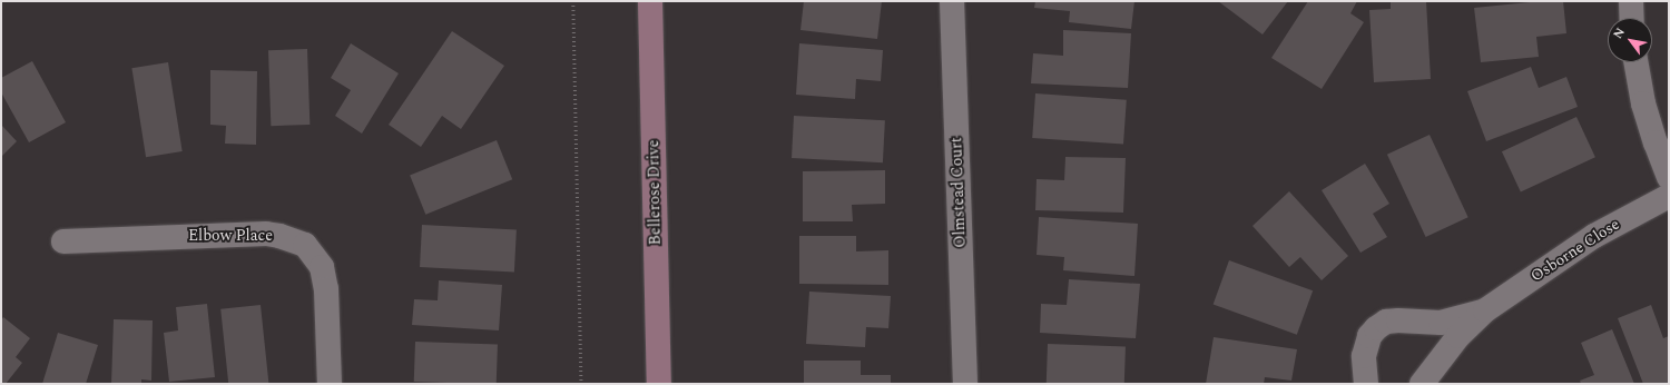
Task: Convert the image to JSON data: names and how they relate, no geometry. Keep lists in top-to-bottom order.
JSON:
{
  "streets": {
    "main road": ["Bellerose Drive"],
    "street": ["Olmstead Court", "Elbow Place", "Osborne Close"]
  },
  "north": "top left"
}
